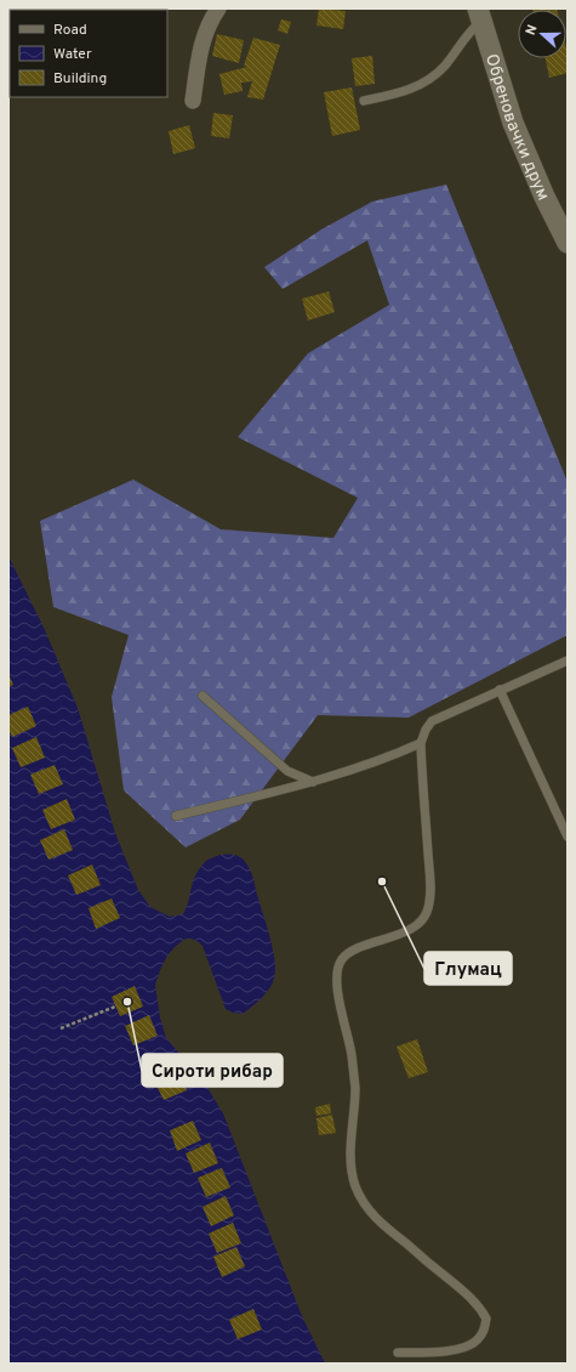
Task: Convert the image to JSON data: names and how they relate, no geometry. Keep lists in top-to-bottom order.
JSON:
{
  "streets": {
    "street": ["Обреновачки друм"]
  },
  "places": ["Глумац", "Сироти рибар"],
  "legend": ["Road", "Water", "Building"],
  "north": "left"
}
